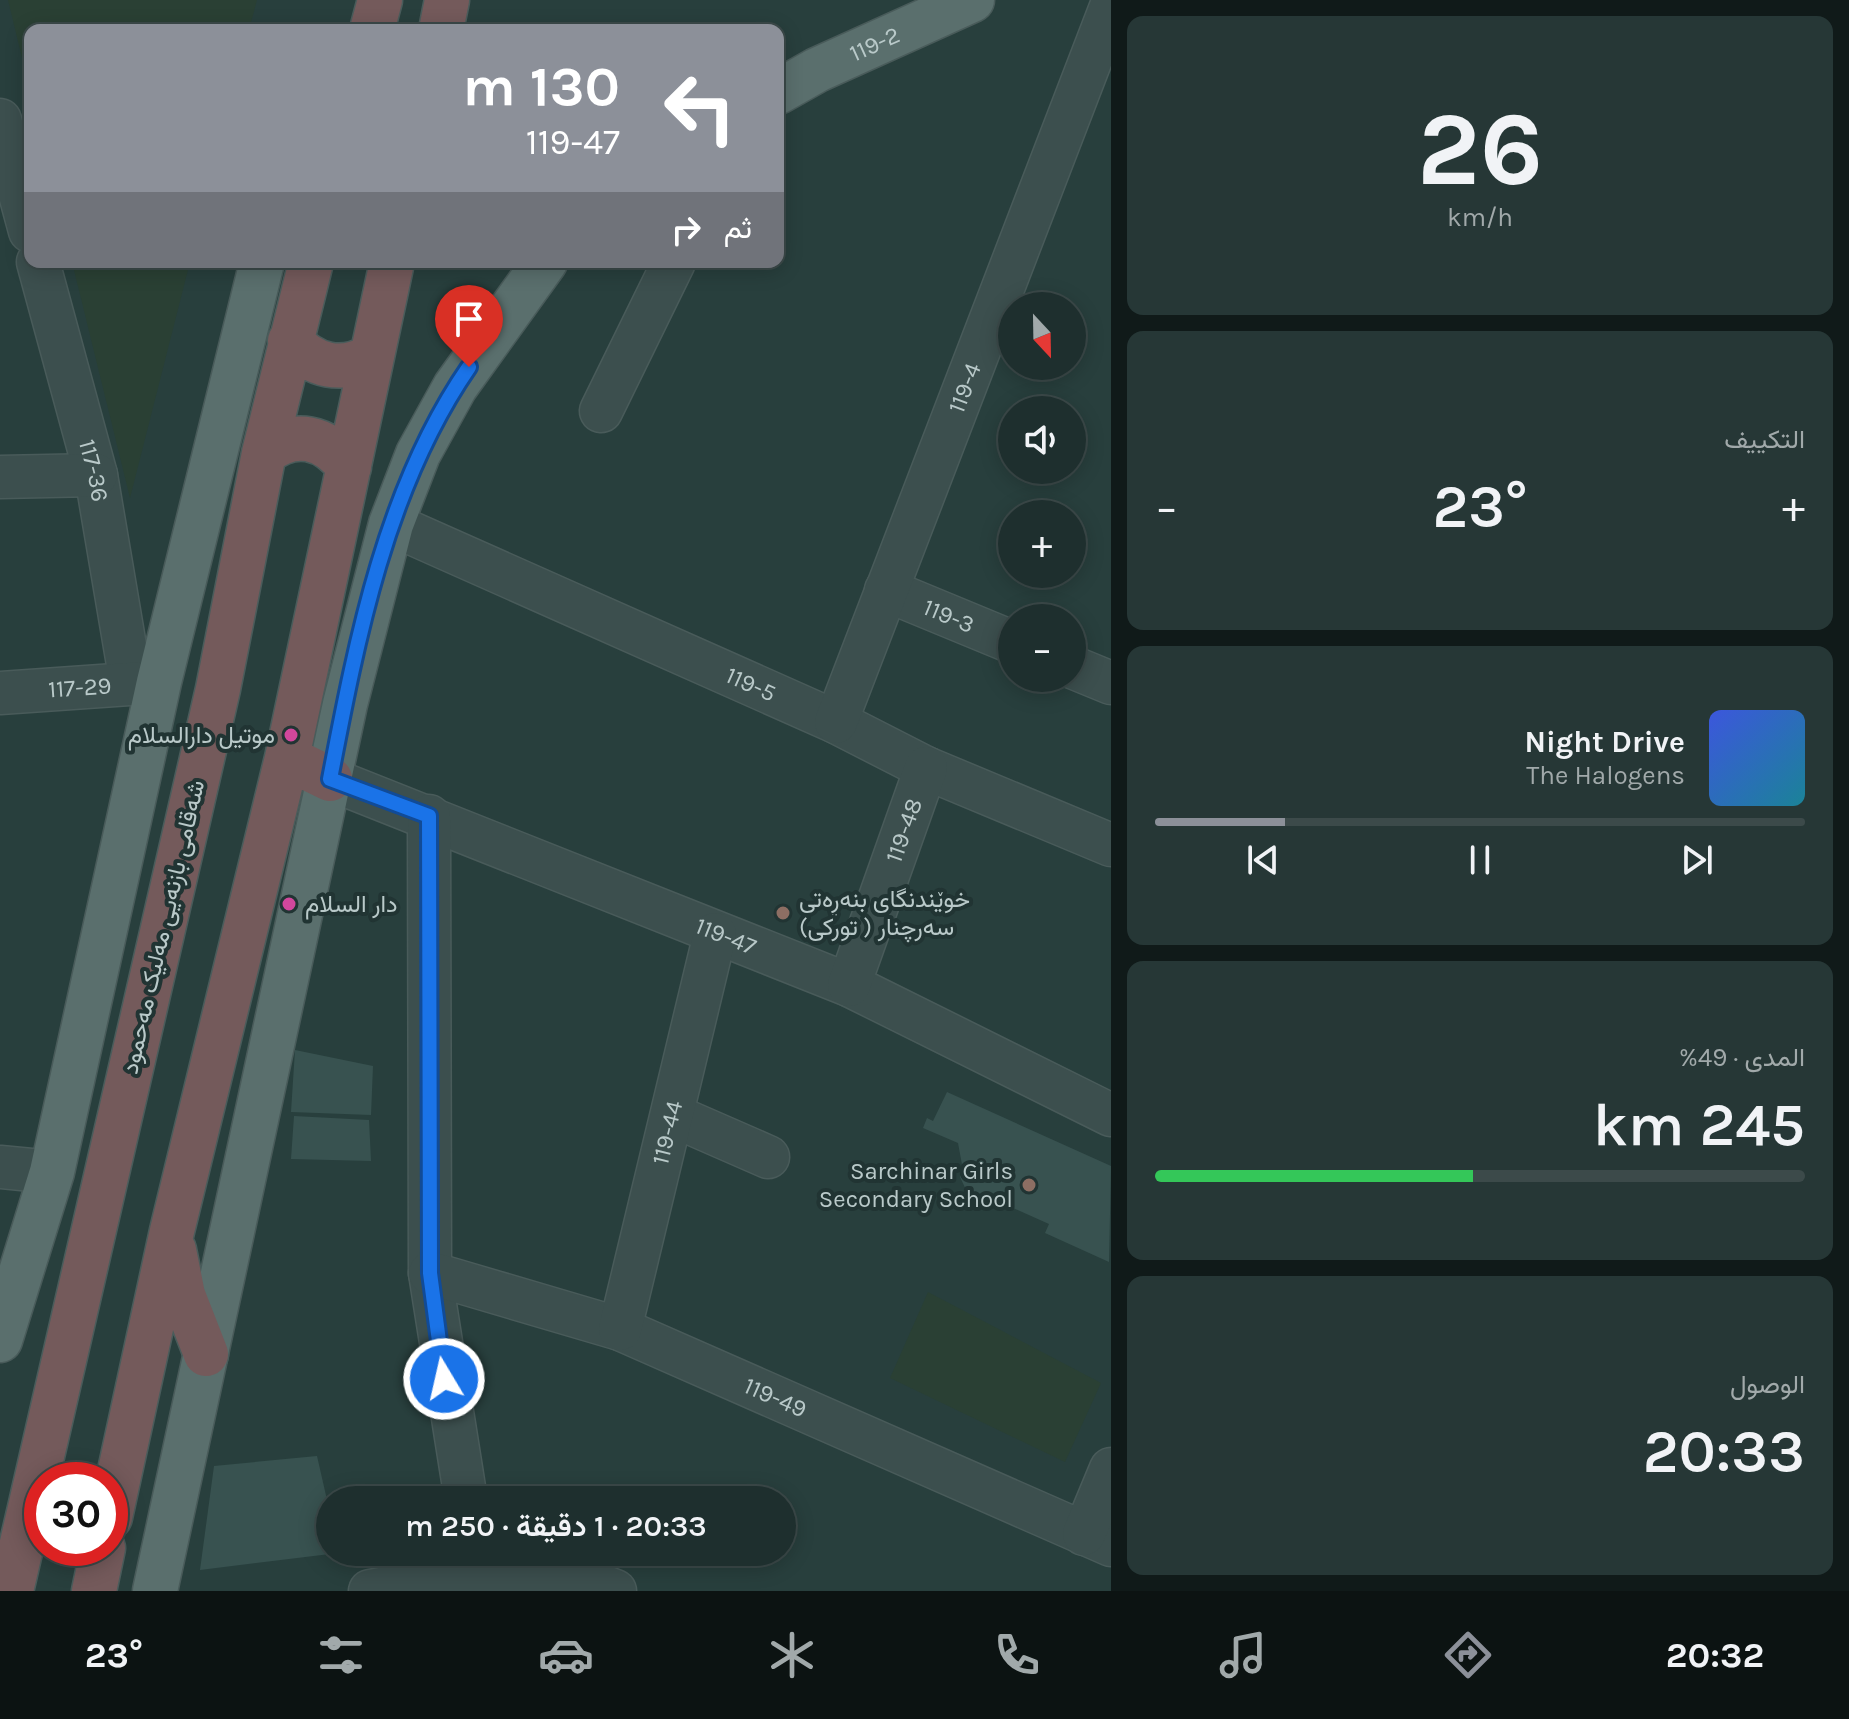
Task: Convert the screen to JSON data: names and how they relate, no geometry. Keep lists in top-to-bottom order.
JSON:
{
  "streets": {
    "highway": ["شەقامی بازنەیی مەلیک مەحمود"],
    "main road": ["119-2"],
    "street": [
      "119-4",
      "117-36",
      "119-3",
      "119-5",
      "117-29",
      "119-48",
      "119-47",
      "119-44",
      "119-49"
    ]
  },
  "crossings": [
    ["119-4", "119-3"],
    ["119-4", "119-5"],
    ["117-36", "117-29"],
    ["119-5", "119-48"],
    ["119-48", "119-47"],
    ["119-47", "119-44"],
    ["119-44", "119-49"]
  ],
  "places": [
    "موتيل دارالسلام",
    "دار السلام",
    "خوێندنگای بنەڕەتی سەرچنار ( تورکی)",
    "Sarchinar Girls Secondary School"
  ],
  "north": "bottom",
  "page": {
    "tile": [
      ["26", "km/h"],
      "التكييف",
      ["المدى · 49%", "245 km"],
      ["الوصول", "20:33"]
    ],
    "turn": ["130 m", "119-47"],
    "then": "ثم",
    "map_buttons": ["+", "−"],
    "heat": ["−", "23°", "+"],
    "song": ["Night Drive", "The Halogens"],
    "limit": "30",
    "trip": "20:33 · 1 دقيقة · 250 m",
    "tabs": ["20:32", "23°"]
  }
}
